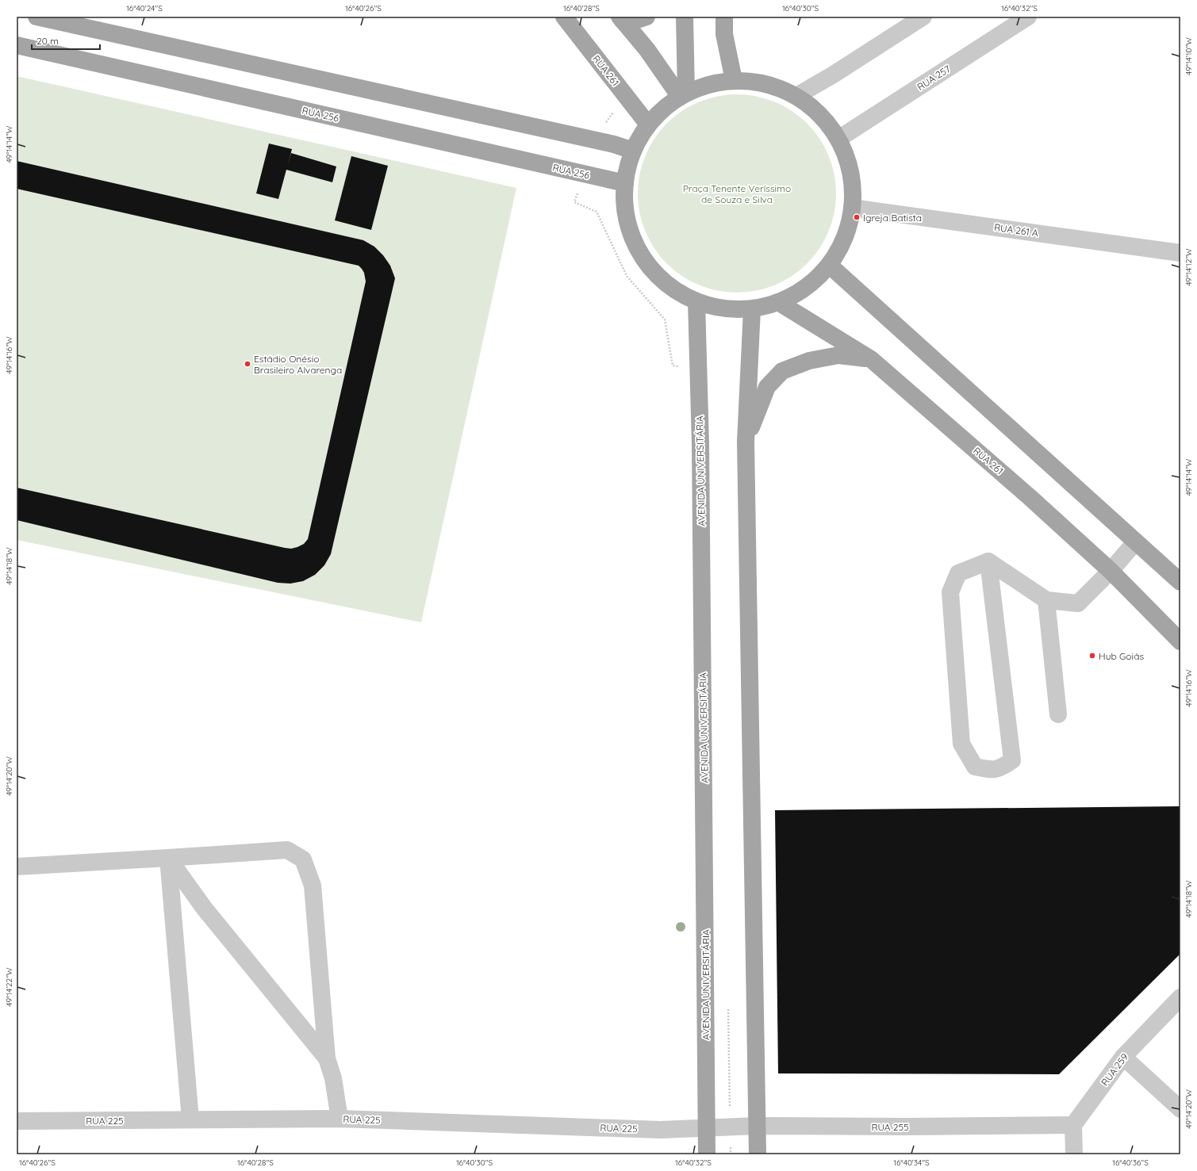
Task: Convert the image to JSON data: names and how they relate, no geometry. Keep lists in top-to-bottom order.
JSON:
{
  "streets": {
    "main road": ["RUA 261", "RUA 256", "AVENIDA UNIVERSITÁRIA"],
    "street": [
      "RUA 257",
      "RUA 261 A",
      "RUA 259",
      "RUA 225",
      "RUA 255"
    ]
  },
  "crossings": [
    ["AVENIDA UNIVERSITÁRIA", "RUA 225"],
    ["AVENIDA UNIVERSITÁRIA", "RUA 255"],
    ["RUA 259", "RUA 255"],
    ["RUA 225", "RUA 255"]
  ],
  "parks": ["Praça Tenente Veríssimo de Souza e Silva"],
  "places": ["Igreja Batista", "Estádio Onésio Brasileiro Alvarenga", "Hub Goiás"],
  "scale_bar": "20 m",
  "coordinates": [
    "16°40'24\"S",
    "16°40'26\"S",
    "16°40'28\"S",
    "16°40'30\"S",
    "16°40'32\"S",
    "49°14'10\"W",
    "49°14'14\"W",
    "49°14'12\"W",
    "49°14'16\"W",
    "49°14'18\"W",
    "49°14'20\"W",
    "49°14'22\"W",
    "16°40'34\"S",
    "16°40'36\"S"
  ]
}
